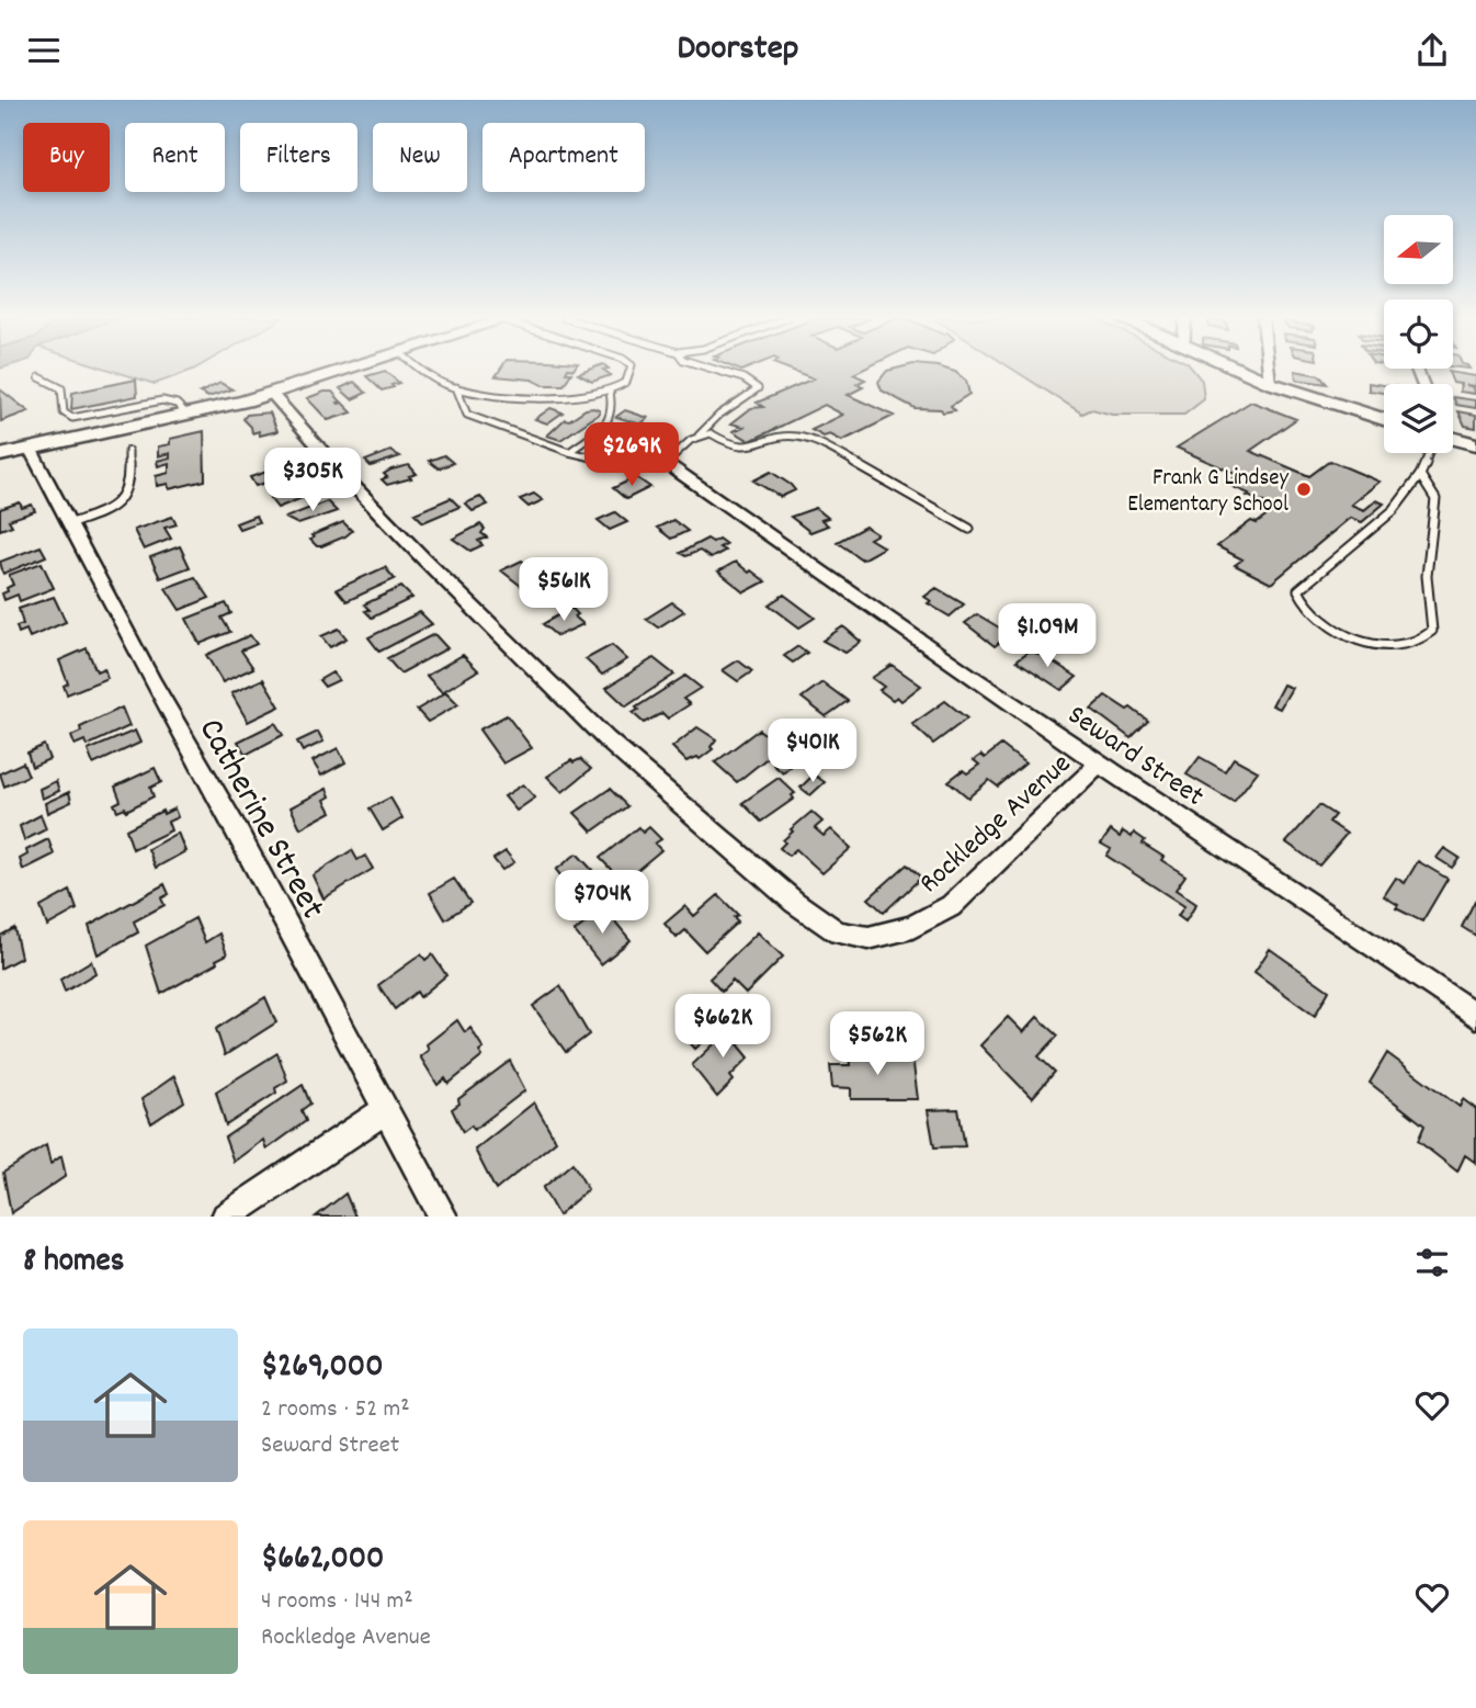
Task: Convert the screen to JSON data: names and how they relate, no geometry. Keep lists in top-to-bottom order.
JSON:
{
  "streets": {
    "street": ["Seward Street", "Catherine Street", "Rockledge Avenue"]
  },
  "crossings": [
    ["Seward Street", "Rockledge Avenue"]
  ],
  "places": ["Frank G Lindsey Elementary School"],
  "north": "left",
  "page": {
    "header": "Doorstep",
    "chip": [
      "Buy",
      "Rent",
      "Filters",
      "New",
      "Apartment"
    ],
    "price": [
      "$269K",
      "$305K",
      "$561K",
      "$1.09M",
      "$401K",
      "$704K",
      "$662K",
      "$562K"
    ],
    "heading": "8 homes",
    "list": [
      {
        "name": "$269,000",
        "note": "2 rooms · 52 m² · Seward Street"
      },
      {
        "name": "$662,000",
        "note": "4 rooms · 144 m² · Rockledge Avenue"
      }
    ]
  }
}
